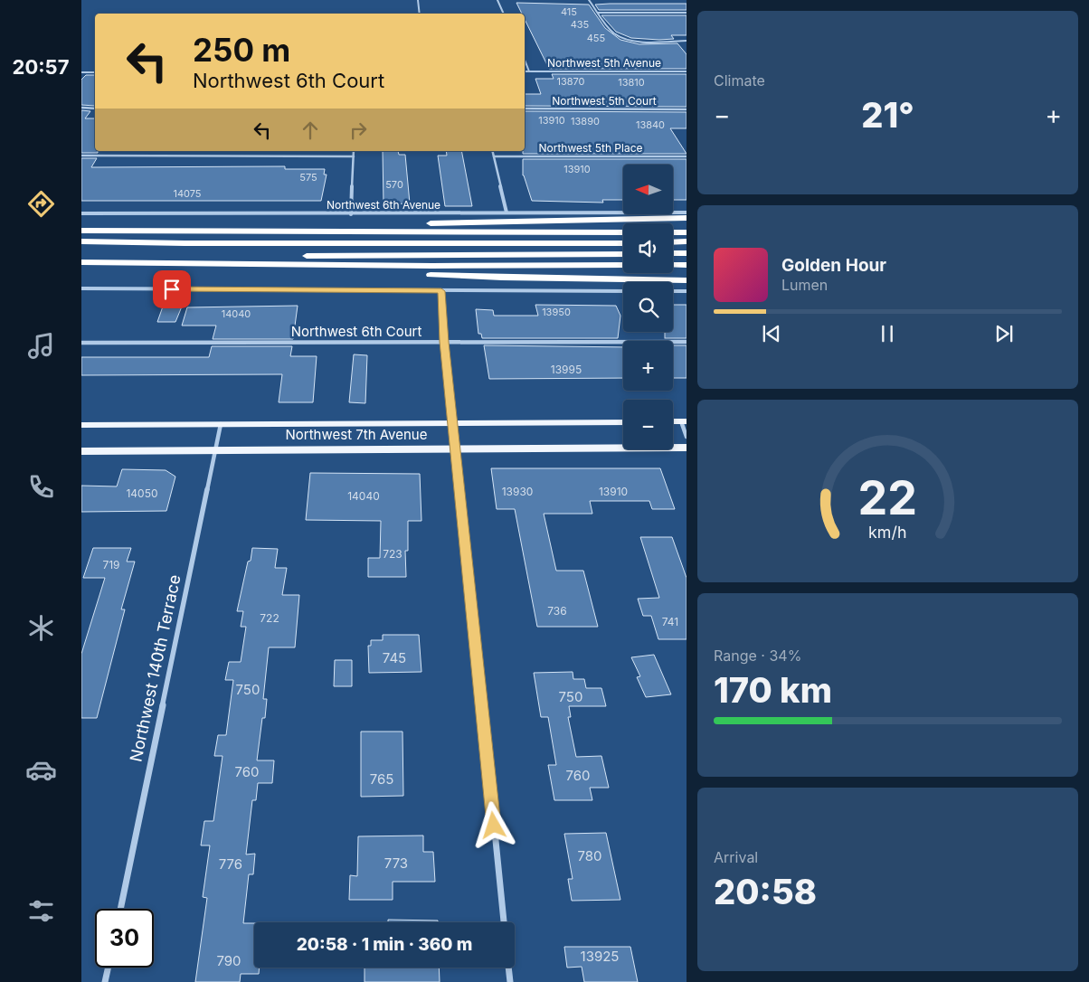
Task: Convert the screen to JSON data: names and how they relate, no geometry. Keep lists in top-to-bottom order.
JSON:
{
  "streets": {
    "main road": ["Northwest 7th Avenue"],
    "street": [
      "Northwest 5th Avenue",
      "Northwest 5th Court",
      "Northwest 5th Place",
      "Northwest 6th Avenue",
      "Northwest 6th Court",
      "Northwest 140th Terrace"
    ]
  },
  "crossings": [
    ["Northwest 7th Avenue", "Northwest 140th Terrace"]
  ],
  "house_numbers": [
    "415",
    "435",
    "455",
    "13870",
    "13810",
    "13910",
    "13890",
    "13840",
    "13910",
    "575",
    "570",
    "14075",
    "13950",
    "14040",
    "13995",
    "13930",
    "13910",
    "14050",
    "14040",
    "723",
    "719",
    "736",
    "722",
    "741",
    "745",
    "750",
    "750",
    "760",
    "760",
    "765",
    "780",
    "773",
    "776",
    "13925",
    "790"
  ],
  "north": "left",
  "page": {
    "tabs": "20:57",
    "tile": [
      "Climate",
      ["Range · 34%", "170 km"],
      ["Arrival", "20:58"]
    ],
    "turn": ["250 m", "Northwest 6th Court"],
    "heat": ["−", "21°", "+"],
    "map_buttons": ["+", "−"],
    "song": ["Golden Hour", "Lumen"],
    "limit": "30",
    "trip": "20:58 · 1 min · 360 m",
    "gauge": ["22", "km/h"]
  }
}
